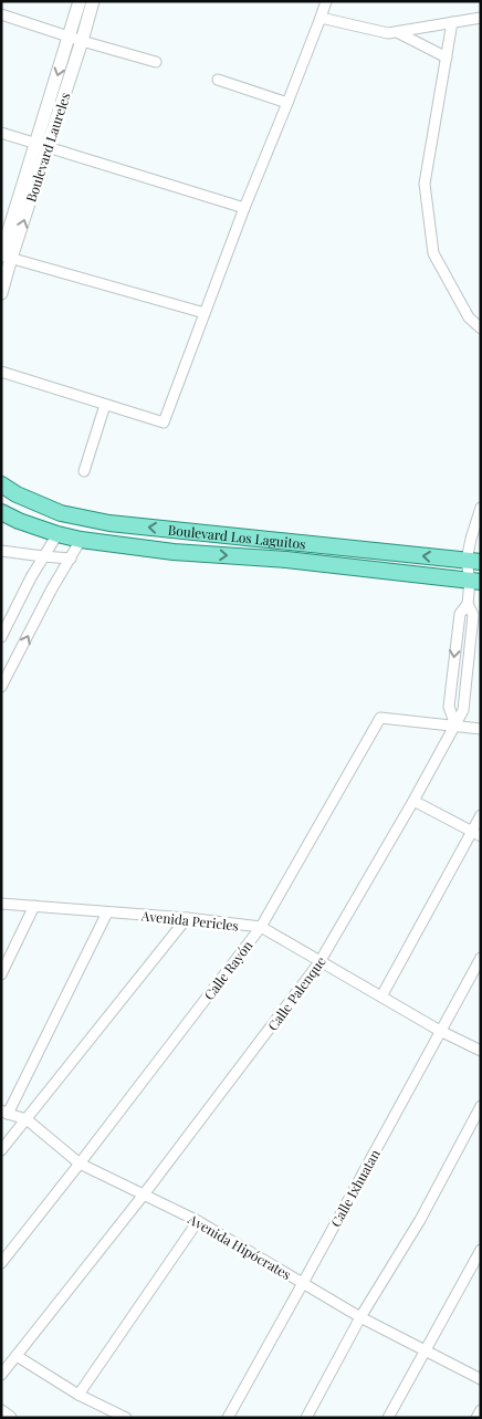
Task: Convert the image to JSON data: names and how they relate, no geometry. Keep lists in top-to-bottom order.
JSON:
{
  "streets": {
    "main road": ["Boulevard Los Laguitos"],
    "street": [
      "Boulevard Laureles",
      "Avenida Pericles",
      "Calle Rayón",
      "Calle Palenque",
      "Calle Ixhuatan",
      "Avenida Hipócrates"
    ]
  },
  "crossings": [
    ["Avenida Pericles", "Calle Rayón"],
    ["Avenida Pericles", "Calle Palenque"],
    ["Avenida Pericles", "Calle Ixhuatan"],
    ["Calle Rayón", "Calle Palenque"],
    ["Calle Rayón", "Avenida Hipócrates"],
    ["Calle Palenque", "Avenida Hipócrates"],
    ["Calle Ixhuatan", "Avenida Hipócrates"]
  ]
}
